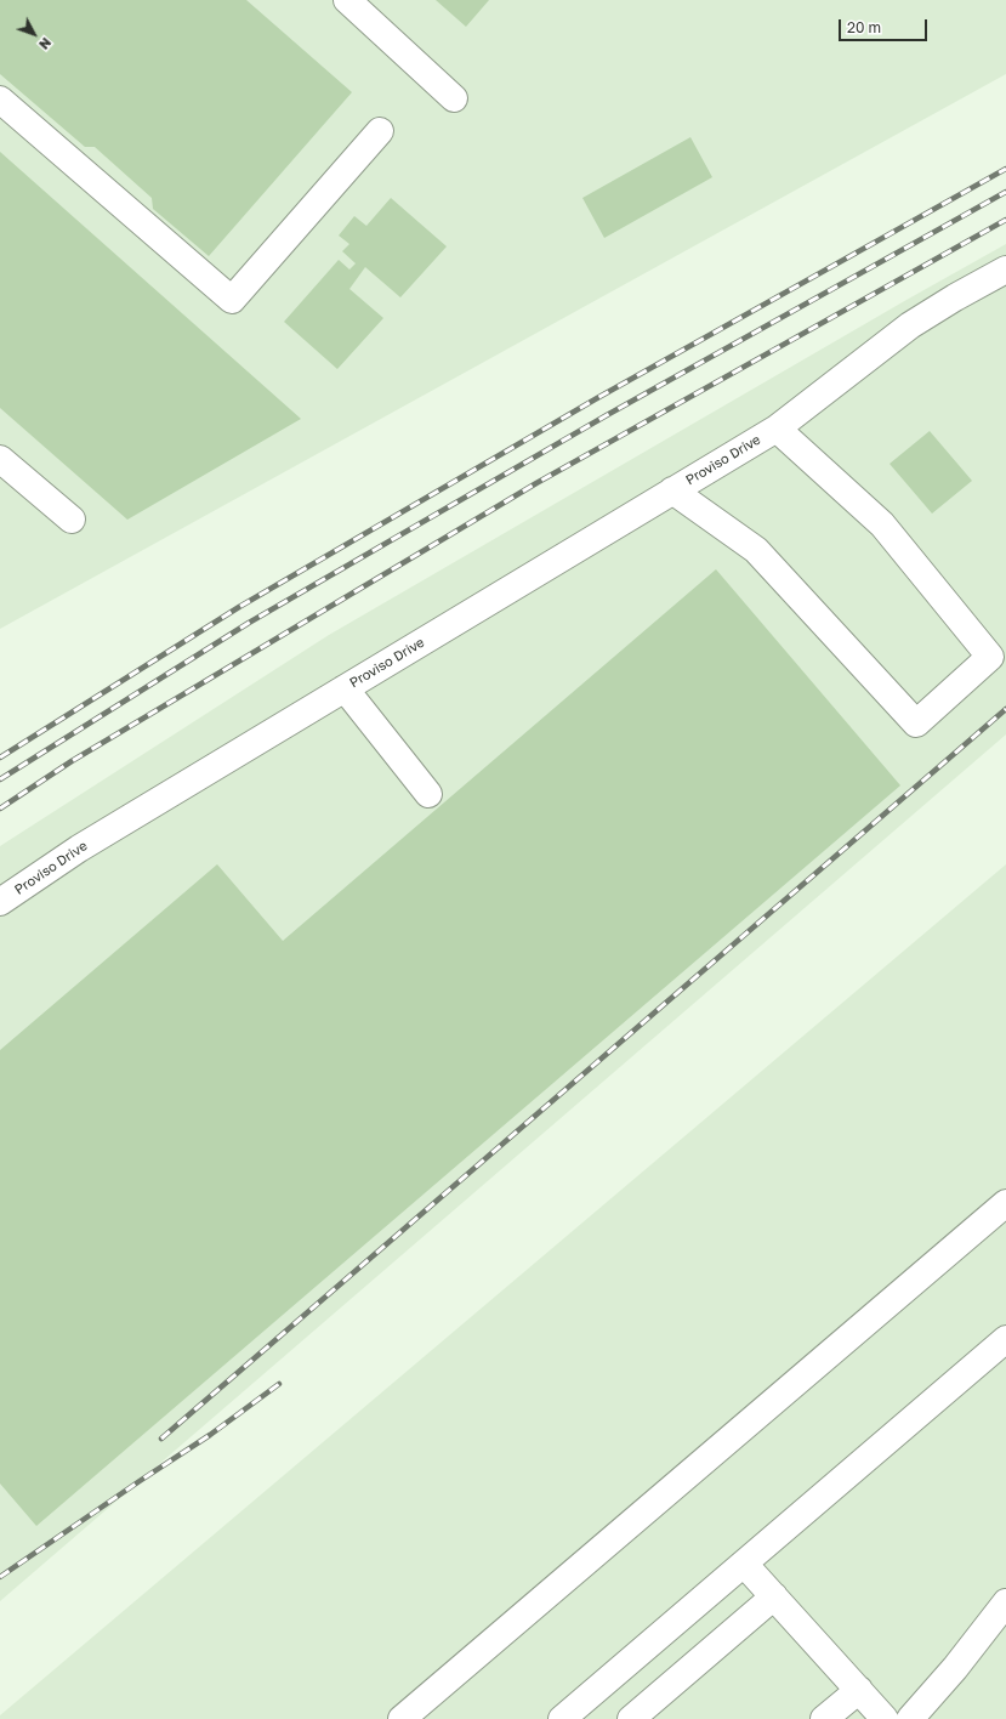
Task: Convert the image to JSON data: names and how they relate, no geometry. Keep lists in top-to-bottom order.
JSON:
{
  "streets": {
    "street": ["Proviso Drive"]
  },
  "scale_bar": "20 m",
  "north": "bottom right"
}
